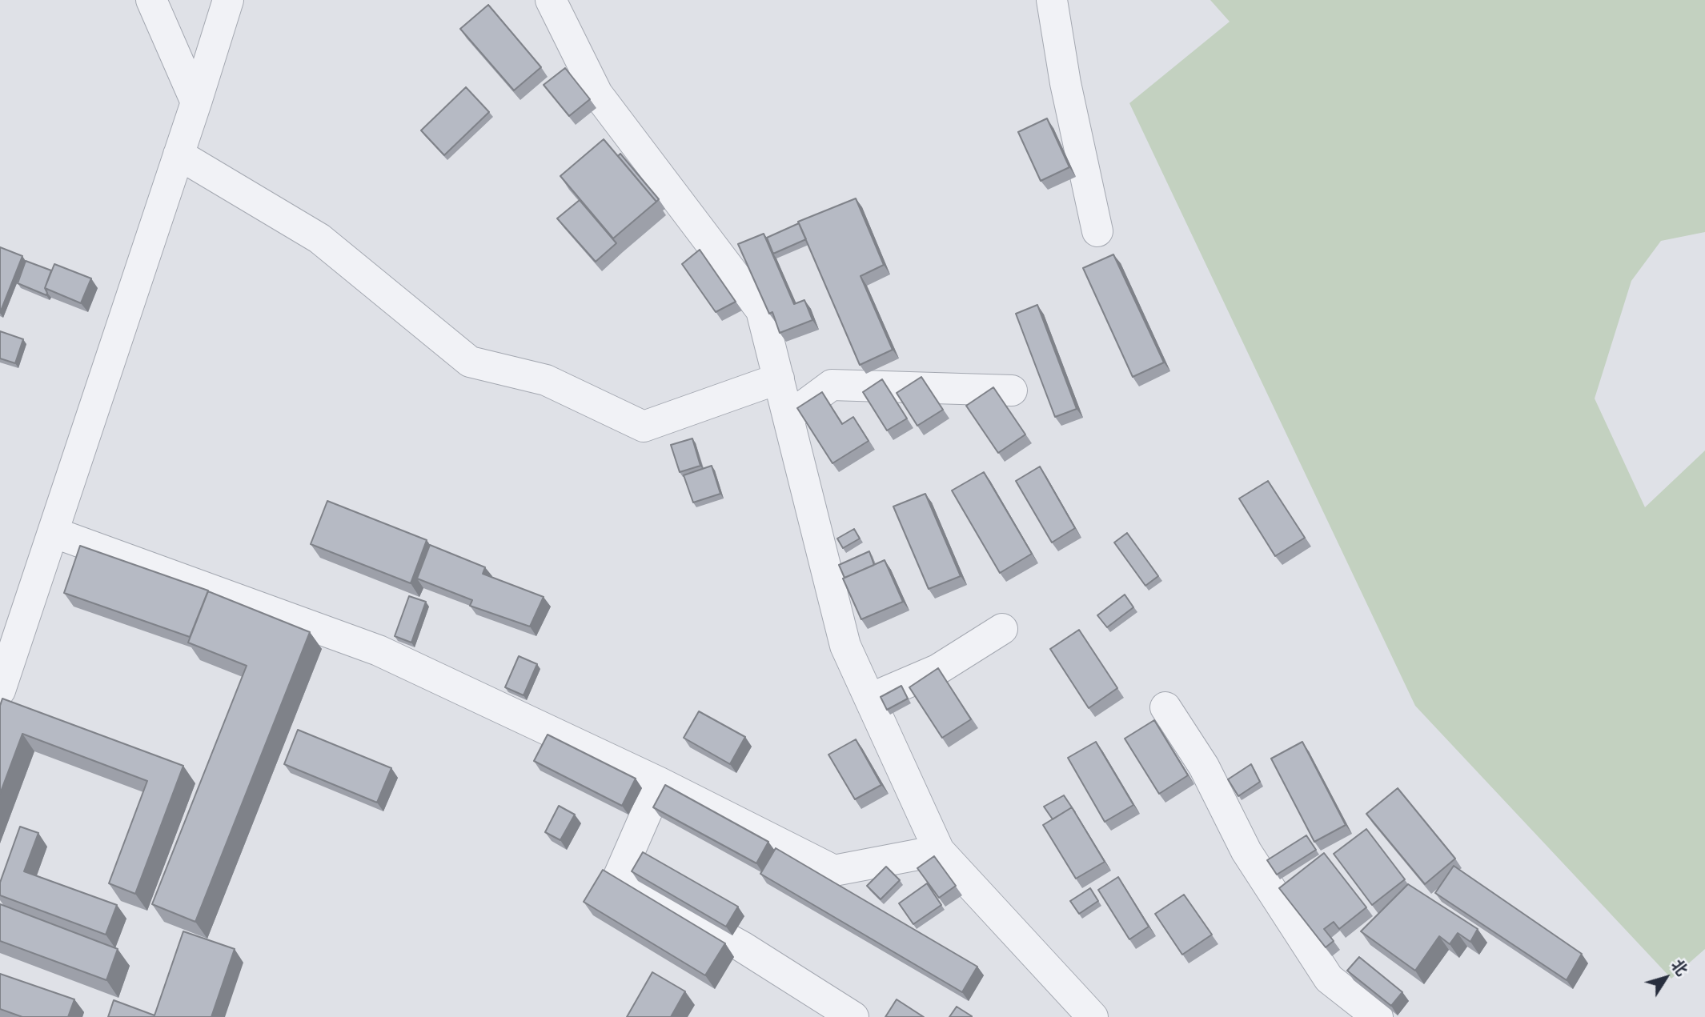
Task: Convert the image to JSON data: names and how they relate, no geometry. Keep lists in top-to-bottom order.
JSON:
{
  "north": "top right"
}
